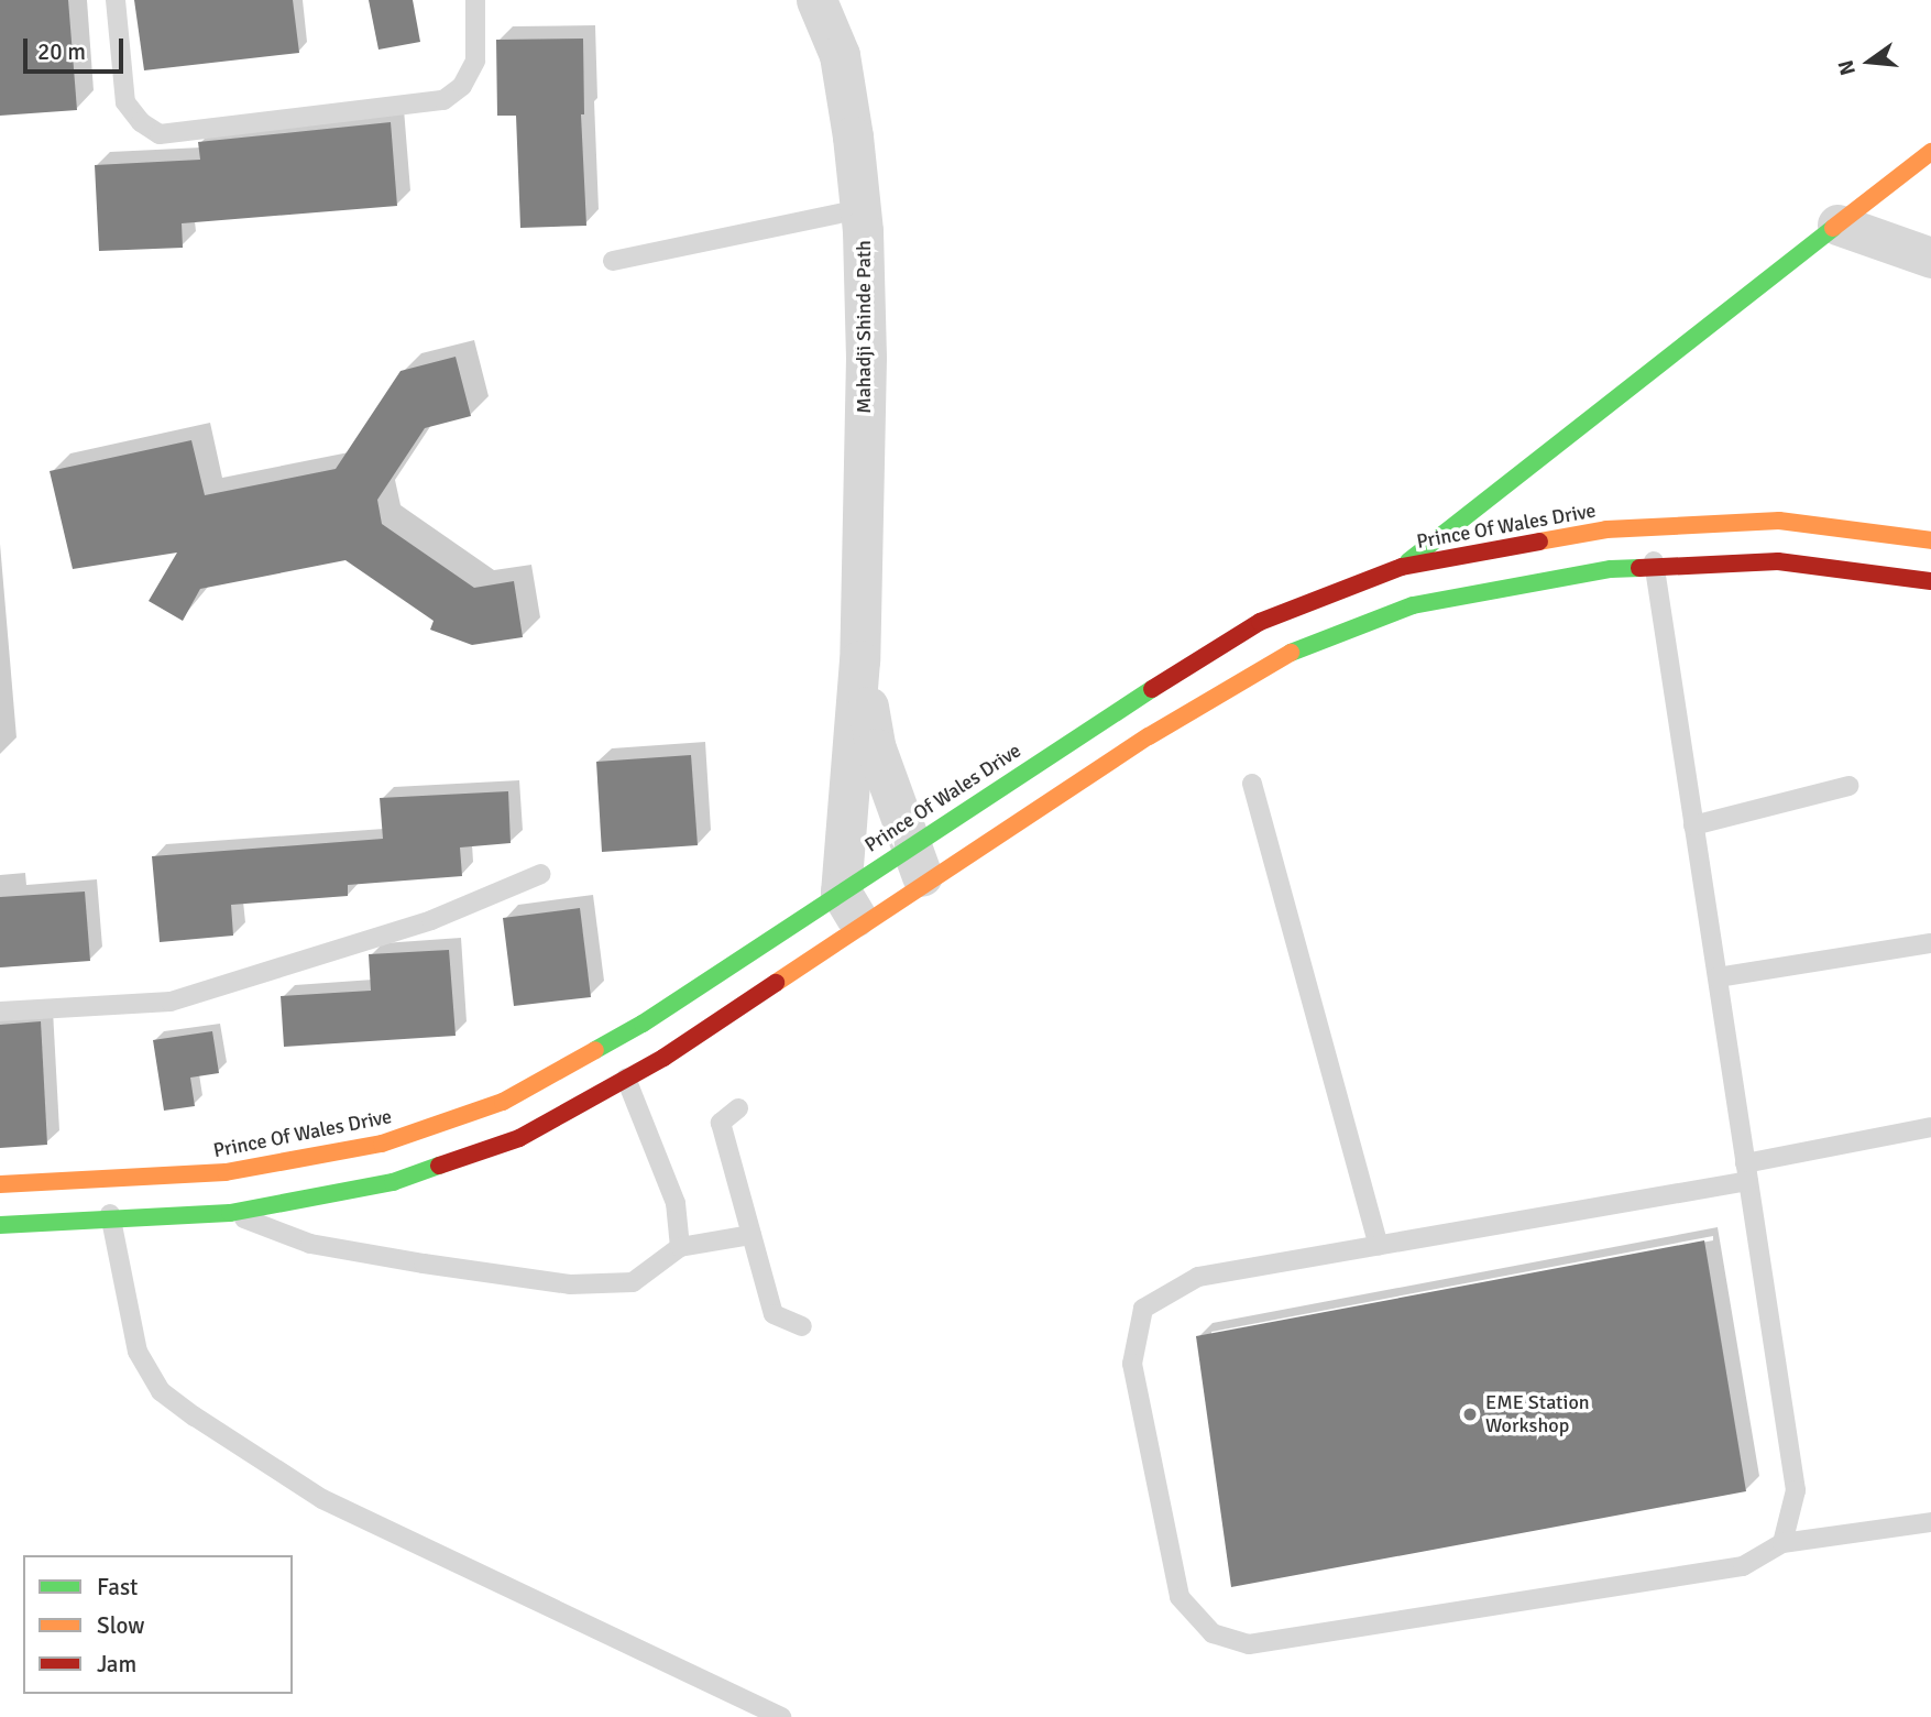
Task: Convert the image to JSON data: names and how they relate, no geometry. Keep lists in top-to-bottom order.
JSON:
{
  "streets": {
    "street": ["Mahadji Shinde Path", "Prince Of Wales Drive"]
  },
  "crossings": [
    ["Mahadji Shinde Path", "Prince Of Wales Drive"]
  ],
  "places": ["EME Station Workshop"],
  "legend": ["Fast", "Slow", "Jam"],
  "scale_bar": "20 m",
  "north": "left"
}
